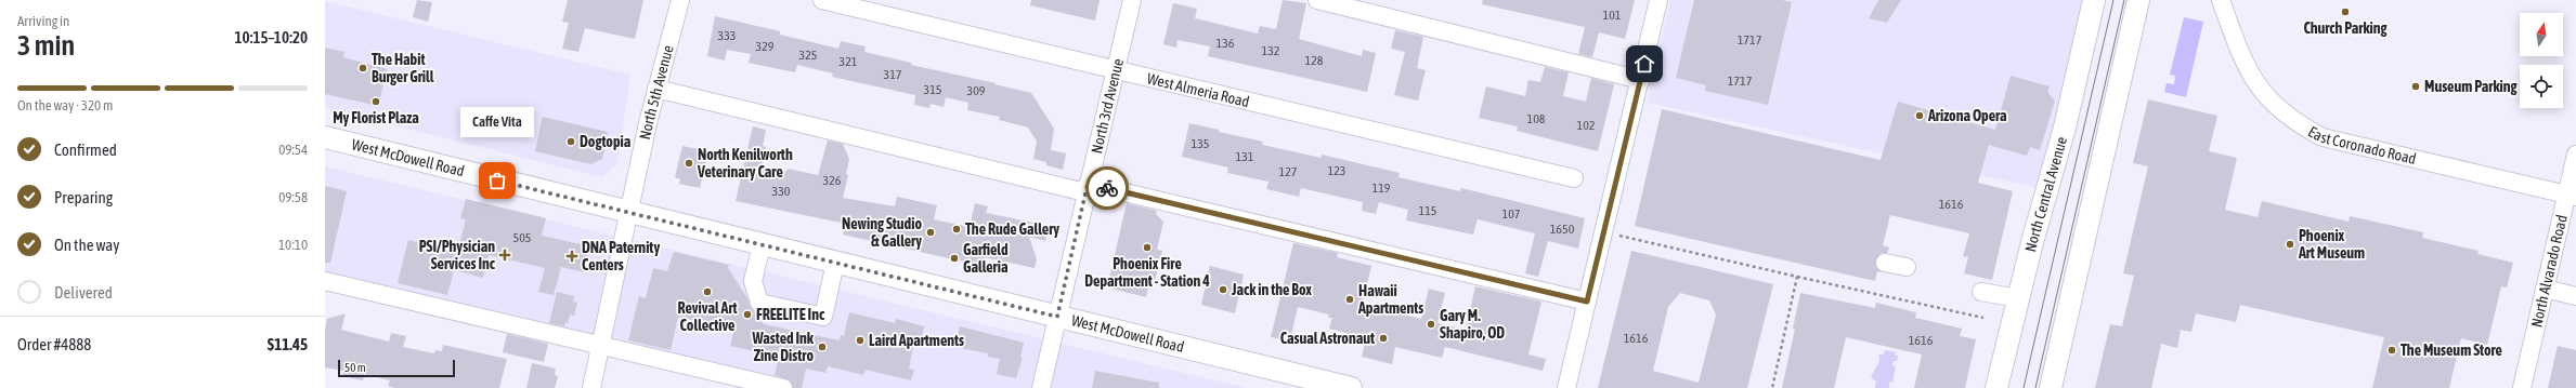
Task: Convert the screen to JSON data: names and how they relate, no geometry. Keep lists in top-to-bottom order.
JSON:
{
  "streets": {
    "main road": ["West McDowell Road", "North Central Avenue"],
    "street": [
      "West Almeria Road",
      "North 5th Avenue",
      "North 3rd Avenue",
      "East Coronado Road",
      "North Alvarado Road"
    ]
  },
  "crossings": [
    ["West Almeria Road", "North 3rd Avenue"],
    ["North 5th Avenue", "West McDowell Road"],
    ["North 3rd Avenue", "West McDowell Road"],
    ["East Coronado Road", "North Alvarado Road"]
  ],
  "places": {
    "other": [
      "Church Parking",
      "The Habit Burger Grill",
      "Museum Parking",
      "My Florist Plaza",
      "Arizona Opera",
      "Dogtopia",
      "North Kenilworth Veterinary Care",
      "Caffe Vita",
      "The Rude Gallery",
      "Newing Studio & Gallery",
      "Phoenix Art Museum",
      "Phoenix Fire Department - Station 4",
      "Garfield Galleria",
      "Jack in the Box",
      "Revival Art Collective",
      "Hawaii Apartments",
      "FREELITE Inc",
      "Gary M. Shapiro, OD",
      "Casual Astronaut",
      "Laird Apartments",
      "Wasted Ink Zine Distro",
      "The Museum Store"
    ],
    "health": ["PSI/Physician Services Inc", "DNA Paternity Centers"]
  },
  "house_numbers": [
    "101",
    "333",
    "1717",
    "136",
    "329",
    "132",
    "325",
    "128",
    "321",
    "317",
    "1717",
    "315",
    "309",
    "108",
    "102",
    "135",
    "131",
    "123",
    "127",
    "326",
    "119",
    "330",
    "1616",
    "115",
    "107",
    "1650",
    "505",
    "1616",
    "1616"
  ],
  "scale_bar": "50 m",
  "north": "top",
  "page": {
    "heading": ["3 min", "Arriving in", "10:15–10:20"],
    "panel": ["Order #4888", "$11.45"],
    "bar": "On the way · 320 m",
    "bubble": "Caffe Vita",
    "list": [
      ["Confirmed", "09:54"],
      ["Preparing", "09:58"],
      ["On the way", "10:10"],
      "Delivered"
    ],
    "scale": "50 m"
  }
}
